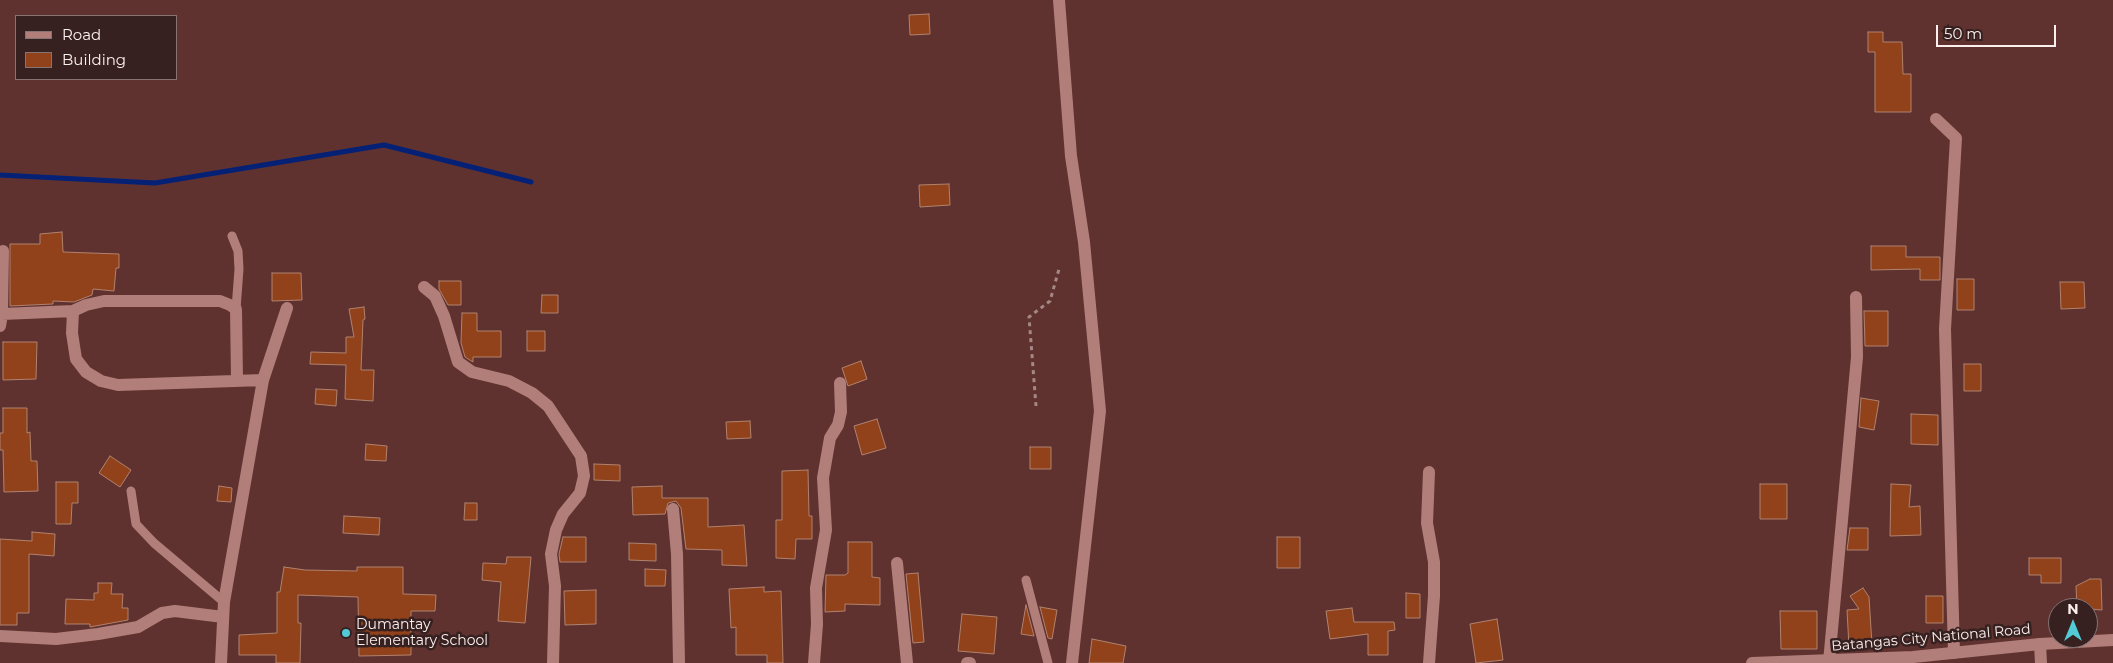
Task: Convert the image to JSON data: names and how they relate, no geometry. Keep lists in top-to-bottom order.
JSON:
{
  "streets": {
    "street": ["Batangas City National Road"]
  },
  "places": ["Dumantay Elementary School"],
  "legend": ["Road", "Building"],
  "scale_bar": "50 m",
  "north": "top"
}
